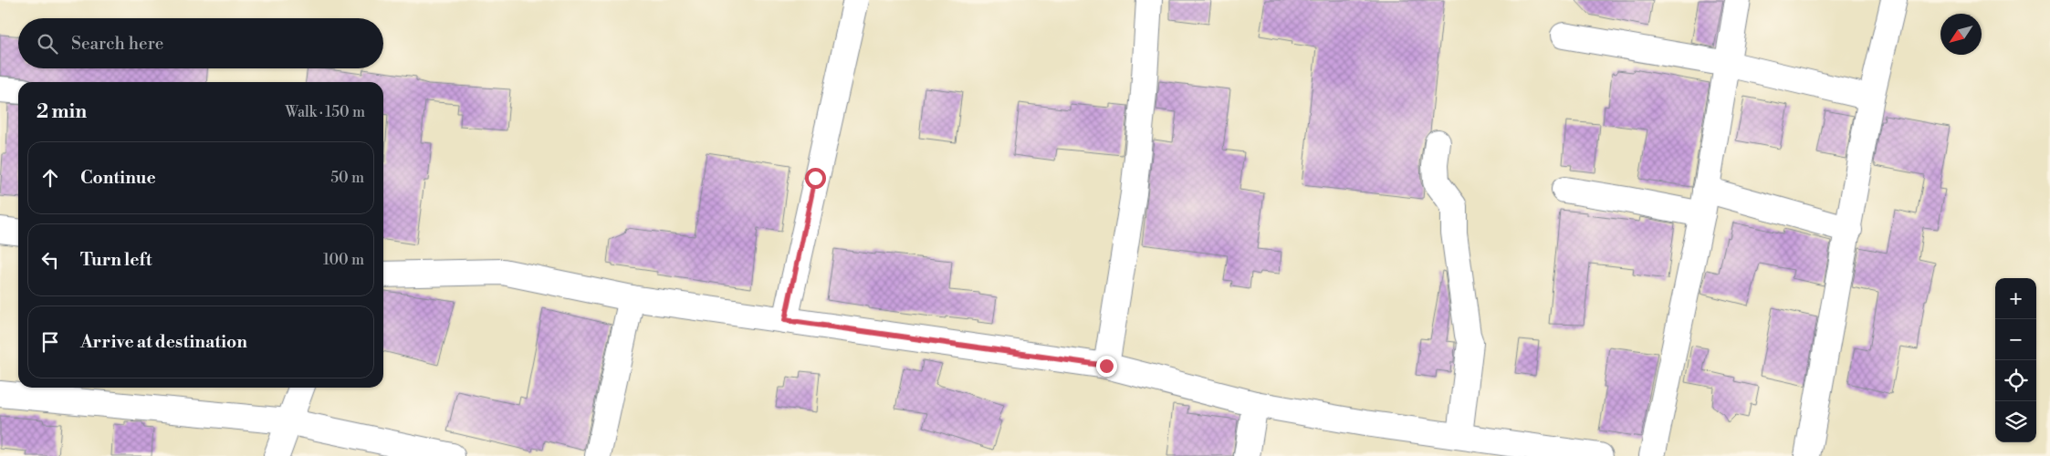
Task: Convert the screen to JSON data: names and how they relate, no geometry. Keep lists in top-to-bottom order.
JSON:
{
  "north": "bottom left",
  "page": {
    "search": "Search here",
    "heading": ["2 min", "Walk · 150 m"],
    "list": [
      ["Continue", "50 m"],
      ["Turn left", "100 m"],
      "Arrive at destination"
    ],
    "map_buttons": ["+", "−"]
  }
}
